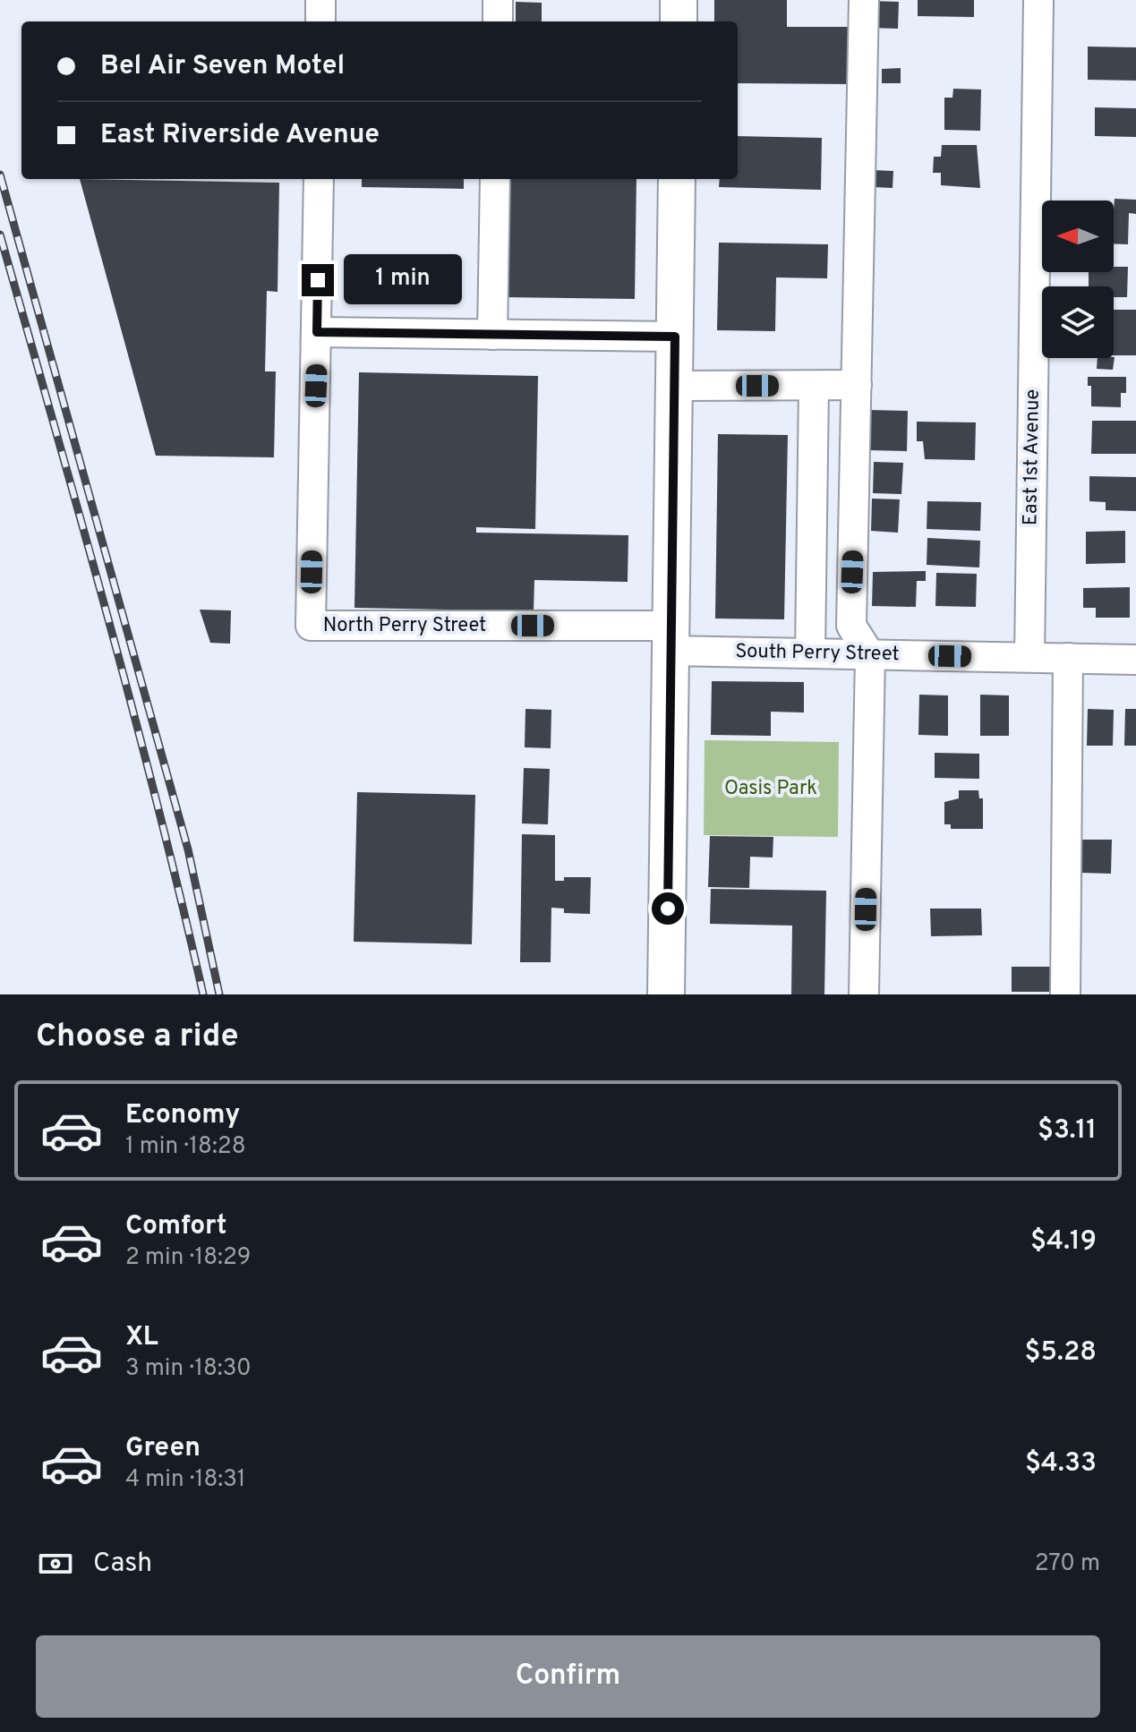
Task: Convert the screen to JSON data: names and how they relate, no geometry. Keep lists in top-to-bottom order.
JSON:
{
  "streets": {
    "street": ["East 1st Avenue", "North Perry Street", "South Perry Street"]
  },
  "crossings": [
    ["East 1st Avenue", "South Perry Street"],
    ["North Perry Street", "South Perry Street"]
  ],
  "parks": ["Oasis Park"],
  "north": "left",
  "page": {
    "banner": ["Bel Air Seven Motel", "East Riverside Avenue"],
    "bubble": "1 min",
    "heading": "Choose a ride",
    "list": [
      {
        "name": "Economy",
        "note": "1 min · 18:28",
        "value": "$3.11"
      },
      {
        "name": "Comfort",
        "note": "2 min · 18:29",
        "value": "$4.19"
      },
      {
        "name": "XL",
        "note": "3 min · 18:30",
        "value": "$5.28"
      },
      {
        "name": "Green",
        "note": "4 min · 18:31",
        "value": "$4.33"
      }
    ],
    "pay": ["Cash", "270 m"],
    "buttons": "Confirm"
  }
}
